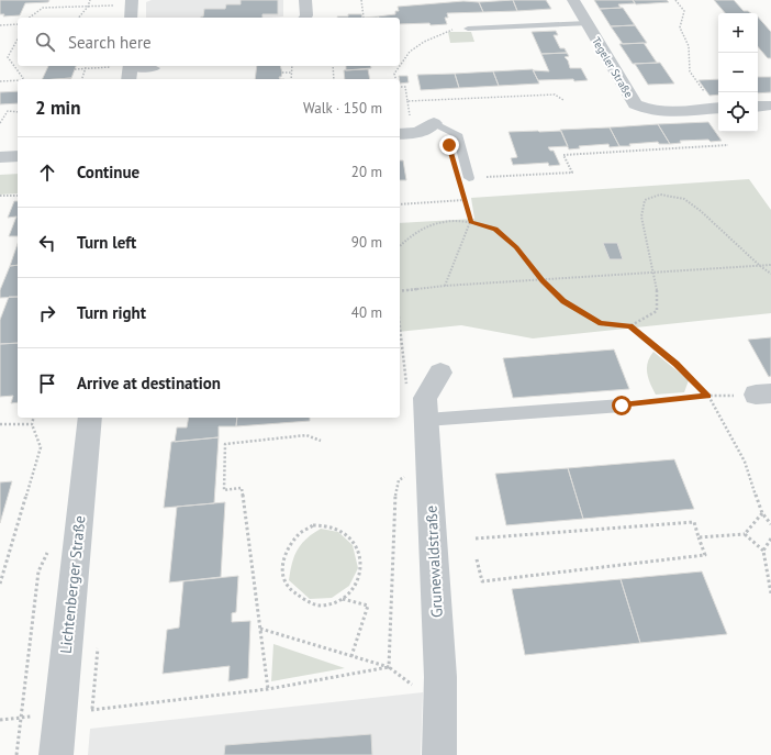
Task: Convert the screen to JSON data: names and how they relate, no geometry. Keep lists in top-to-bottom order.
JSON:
{
  "streets": {
    "street": ["Tegeler Straße", "Grunewaldstraße", "Lichtenberger Straße"]
  },
  "page": {
    "map_buttons": ["+", "−"],
    "search": "Search here",
    "heading": ["2 min", "Walk · 150 m"],
    "list": [
      ["Continue", "20 m"],
      ["Turn left", "90 m"],
      ["Turn right", "40 m"],
      "Arrive at destination"
    ]
  }
}
